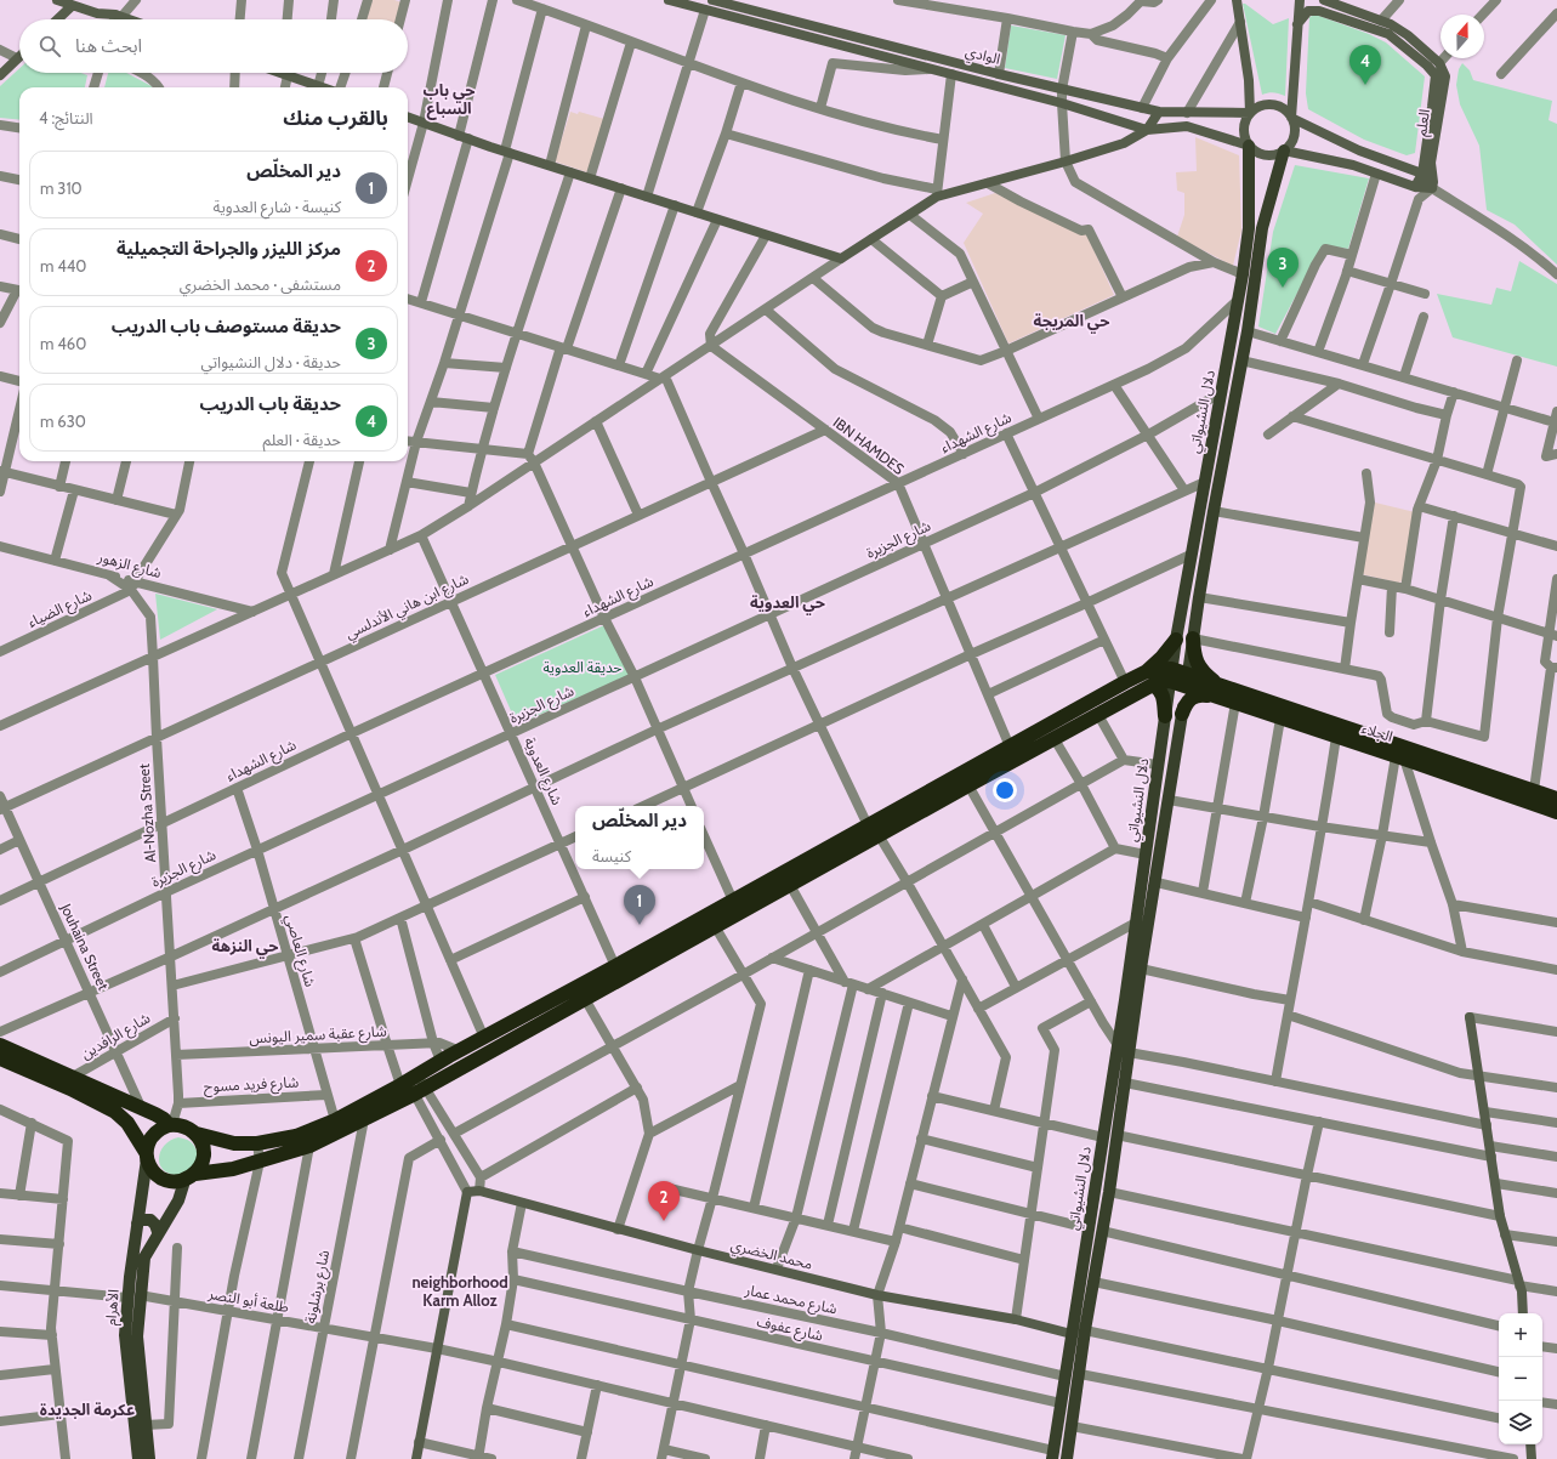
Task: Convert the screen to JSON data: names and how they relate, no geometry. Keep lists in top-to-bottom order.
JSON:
{
  "streets": {
    "highway": ["الجلاء"],
    "main road": [
      "الوادي",
      "العلم",
      "دلال النشيواتي",
      "محمد الخضري",
      "الأهرام"
    ],
    "street": [
      "شارع الشهداء",
      "IBN HAMDES",
      "شارع الجزيرة",
      "شارع الزهور",
      "شارع ابن هاني الأندلسي",
      "شارع الضياء",
      "شارع العدوية",
      "Al-Nozha Street",
      "Jouhaina Street",
      "شارع العاصي",
      "شارع عقبة سمير اليونس",
      "شارع الرافدين",
      "شارع فريد مسوح",
      "شارع برشلونة",
      "شارع محمد عمار",
      "طلعة أبو النصر",
      "شارع عفوف"
    ]
  },
  "crossings": [
    ["الوادي", "دلال النشيواتي"],
    ["دلال النشيواتي", "شارع الشهداء"],
    ["دلال النشيواتي", "شارع الجزيرة"],
    ["دلال النشيواتي", "الجلاء"],
    ["دلال النشيواتي", "محمد الخضري"],
    ["دلال النشيواتي", "شارع محمد عمار"],
    ["دلال النشيواتي", "شارع عفوف"],
    ["شارع الشهداء", "IBN HAMDES"],
    ["شارع الشهداء", "شارع العدوية"],
    ["شارع الشهداء", "Al-Nozha Street"],
    ["شارع الشهداء", "Jouhaina Street"],
    ["شارع الشهداء", "شارع العاصي"],
    ["IBN HAMDES", "شارع الجزيرة"],
    ["IBN HAMDES", "شارع ابن هاني الأندلسي"],
    ["شارع الجزيرة", "شارع العدوية"],
    ["شارع الجزيرة", "Al-Nozha Street"],
    ["شارع الجزيرة", "Jouhaina Street"],
    ["شارع الجزيرة", "شارع العاصي"],
    ["شارع الزهور", "شارع الضياء"],
    ["شارع الزهور", "Al-Nozha Street"],
    ["شارع ابن هاني الأندلسي", "شارع العدوية"],
    ["شارع ابن هاني الأندلسي", "Al-Nozha Street"],
    ["شارع ابن هاني الأندلسي", "Jouhaina Street"],
    ["شارع الضياء", "Al-Nozha Street"],
    ["Al-Nozha Street", "شارع عقبة سمير اليونس"],
    ["Al-Nozha Street", "شارع الرافدين"],
    ["Al-Nozha Street", "شارع فريد مسوح"],
    ["Al-Nozha Street", "الأهرام"],
    ["Jouhaina Street", "شارع الرافدين"],
    ["شارع العاصي", "شارع عقبة سمير اليونس"],
    ["شارع العاصي", "شارع فريد مسوح"],
    ["شارع برشلونة", "طلعة أبو النصر"],
    ["طلعة أبو النصر", "الأهرام"]
  ],
  "districts": [
    "حي باب السباع",
    "حي المريجة",
    "حي العدوية",
    "حي النزهة",
    "neighborhood Karm Alloz",
    "عكرمة الجديدة"
  ],
  "parks": ["حديقة العدوية"],
  "north": "top",
  "page": {
    "search": "ابحث هنا",
    "pins": [
      "4",
      "3",
      "1",
      "2"
    ],
    "heading": ["بالقرب منك", "النتائج: 4"],
    "list": [
      {
        "mark": "1",
        "name": "دير المخلّص",
        "note": "كنيسة · شارع العدوية",
        "value": "310 m"
      },
      {
        "mark": "2",
        "name": "مركز الليزر والجراحة التجميلية",
        "note": "مستشفى · محمد الخضري",
        "value": "440 m"
      },
      {
        "mark": "3",
        "name": "حديقة مستوصف باب الدريب",
        "note": "حديقة · دلال النشيواتي",
        "value": "460 m"
      },
      {
        "mark": "4",
        "name": "حديقة باب الدريب",
        "note": "حديقة · العلم",
        "value": "630 m"
      }
    ],
    "popup": ["دير المخلّص", "كنيسة"],
    "map_buttons": ["+", "−"]
  }
}
